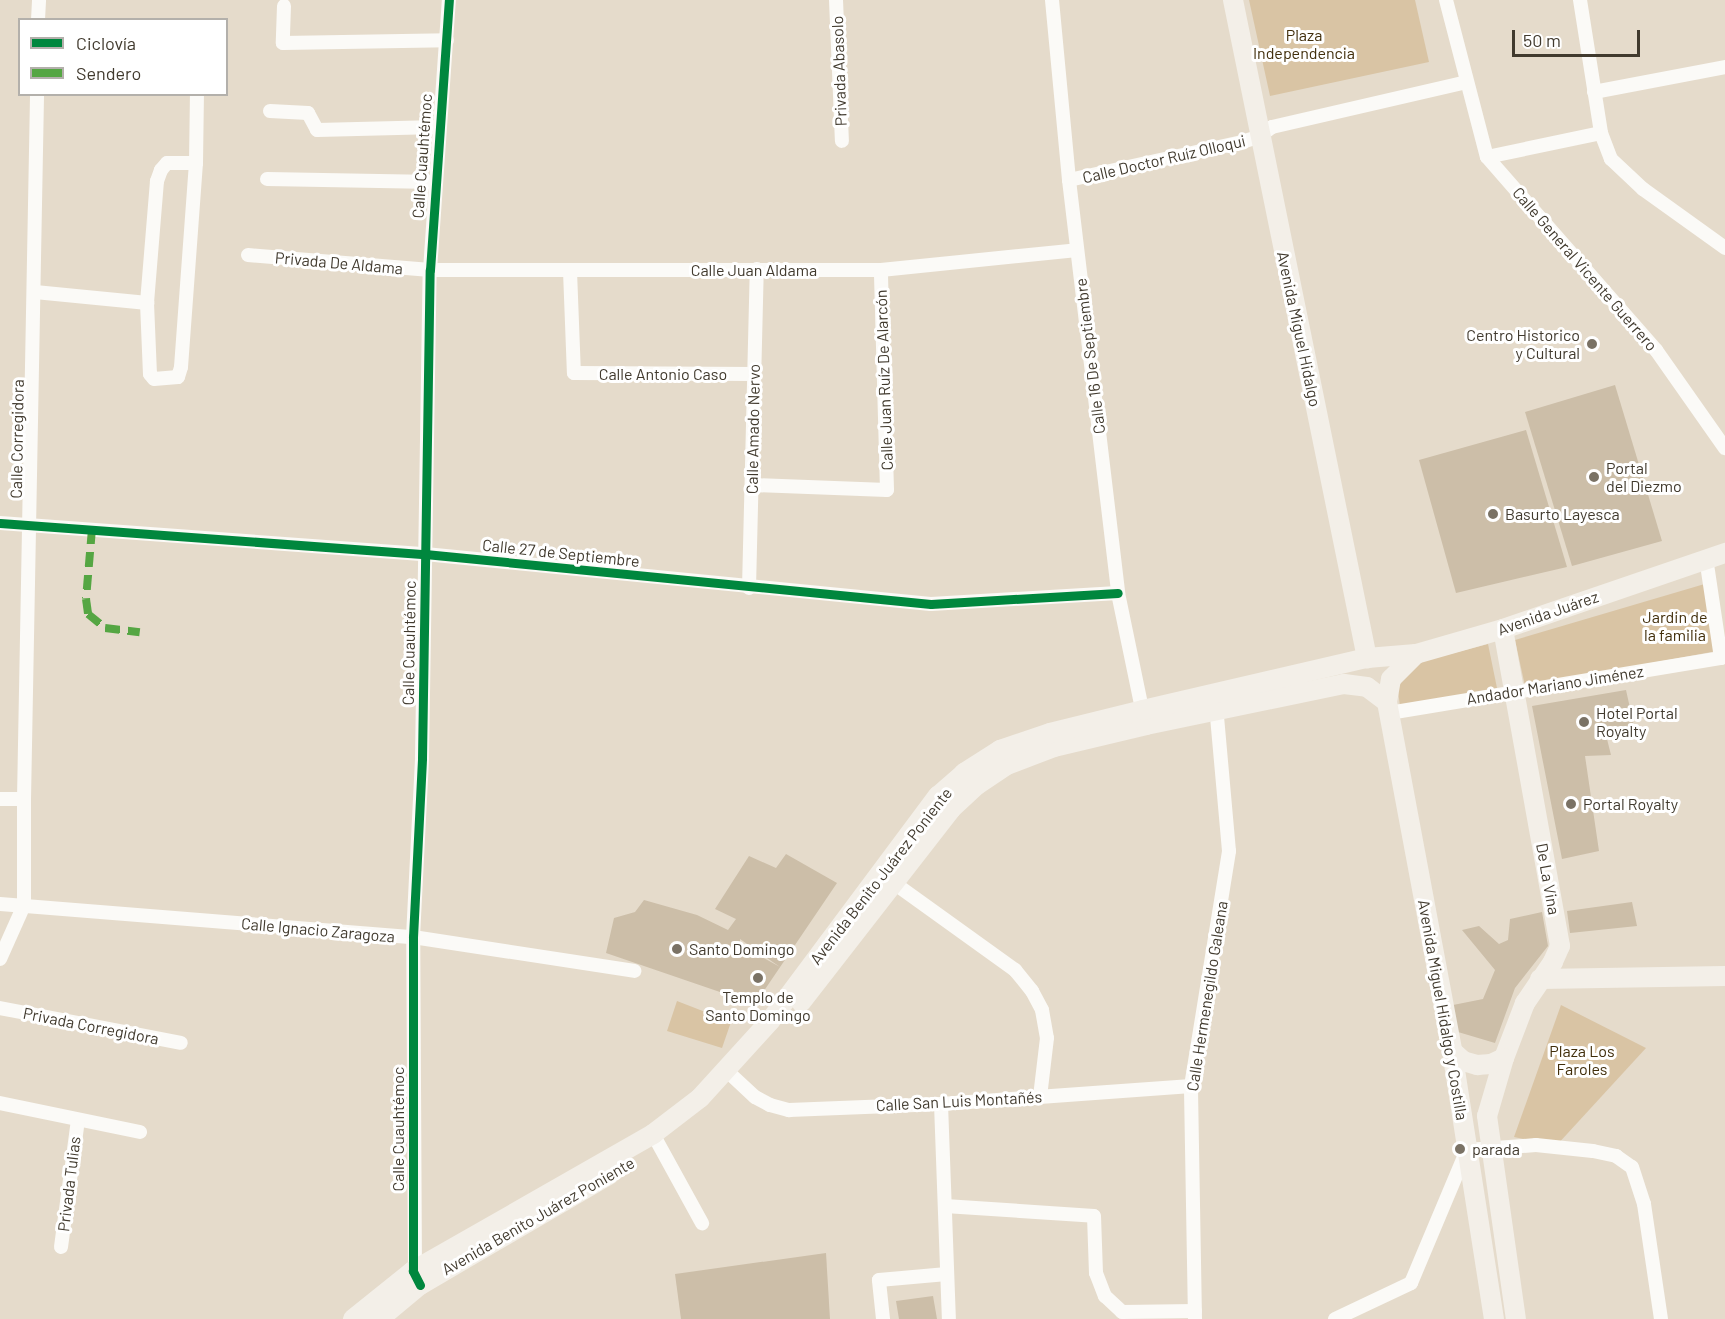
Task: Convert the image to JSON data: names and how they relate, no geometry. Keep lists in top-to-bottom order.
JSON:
{
  "streets": {
    "street": [
      "Privada Abasolo",
      "Calle Cuauhtémoc",
      "Calle Doctor Ruíz Olloqui",
      "Privada De Aldama",
      "Calle General Vicente Guerrero",
      "Calle Juan Aldama",
      "Avenida Miguel Hidalgo",
      "Calle 16 De Septiembre",
      "Calle Antonio Caso",
      "Calle Juan Ruíz De Alarcón",
      "Calle Amado Nervo",
      "Calle Corregidora",
      "Calle 27 de Septiembre",
      "Avenida Juárez",
      "Andador Mariano Jiménez",
      "Avenida Benito Juárez Poniente",
      "De La Vina",
      "Calle Ignacio Zaragoza",
      "Calle Hermenegildo Galeana",
      "Avenida Miguel Hidalgo y Costilla",
      "Privada Corregidora",
      "Calle San Luis Montañés",
      "Privada Tulias"
    ]
  },
  "crossings": [
    ["Calle Cuauhtémoc", "Privada De Aldama"],
    ["Calle Cuauhtémoc", "Calle Juan Aldama"],
    ["Calle Cuauhtémoc", "Calle 27 de Septiembre"],
    ["Calle Cuauhtémoc", "Avenida Benito Juárez Poniente"],
    ["Calle Cuauhtémoc", "Calle Ignacio Zaragoza"],
    ["Calle Doctor Ruíz Olloqui", "Avenida Miguel Hidalgo"],
    ["Calle Doctor Ruíz Olloqui", "Calle 16 De Septiembre"],
    ["Privada De Aldama", "Calle Juan Aldama"],
    ["Calle Juan Aldama", "Calle 16 De Septiembre"],
    ["Calle Juan Aldama", "Calle Antonio Caso"],
    ["Calle Juan Aldama", "Calle Juan Ruíz De Alarcón"],
    ["Calle Juan Aldama", "Calle Amado Nervo"],
    ["Avenida Miguel Hidalgo", "Avenida Juárez"],
    ["Avenida Miguel Hidalgo", "Avenida Benito Juárez Poniente"],
    ["Calle 16 De Septiembre", "Calle 27 de Septiembre"],
    ["Calle 16 De Septiembre", "Avenida Benito Juárez Poniente"],
    ["Calle Antonio Caso", "Calle Amado Nervo"],
    ["Calle Juan Ruíz De Alarcón", "Calle Amado Nervo"],
    ["Calle Amado Nervo", "Calle 27 de Septiembre"],
    ["Calle Corregidora", "Calle 27 de Septiembre"],
    ["Calle Corregidora", "Calle Ignacio Zaragoza"],
    ["Avenida Juárez", "Andador Mariano Jiménez"],
    ["Avenida Juárez", "Avenida Benito Juárez Poniente"],
    ["Avenida Juárez", "De La Vina"],
    ["Andador Mariano Jiménez", "Avenida Benito Juárez Poniente"],
    ["Andador Mariano Jiménez", "De La Vina"],
    ["Andador Mariano Jiménez", "Avenida Miguel Hidalgo y Costilla"],
    ["Avenida Benito Juárez Poniente", "Calle Hermenegildo Galeana"],
    ["Avenida Benito Juárez Poniente", "Avenida Miguel Hidalgo y Costilla"],
    ["Avenida Benito Juárez Poniente", "Calle San Luis Montañés"],
    ["De La Vina", "Avenida Miguel Hidalgo y Costilla"],
    ["Calle Hermenegildo Galeana", "Calle San Luis Montañés"]
  ],
  "parks": ["Plaza Independencia", "Jardin de la familia", "Plaza Los Faroles"],
  "places": [
    "Centro Historico y Cultural",
    "Portal del Diezmo",
    "Basurto Layesca",
    "Hotel Portal Royalty",
    "Portal Royalty",
    "Santo Domingo",
    "Templo de Santo Domingo",
    "parada"
  ],
  "legend": ["Ciclovía", "Sendero"],
  "scale_bar": "50 m"
}
